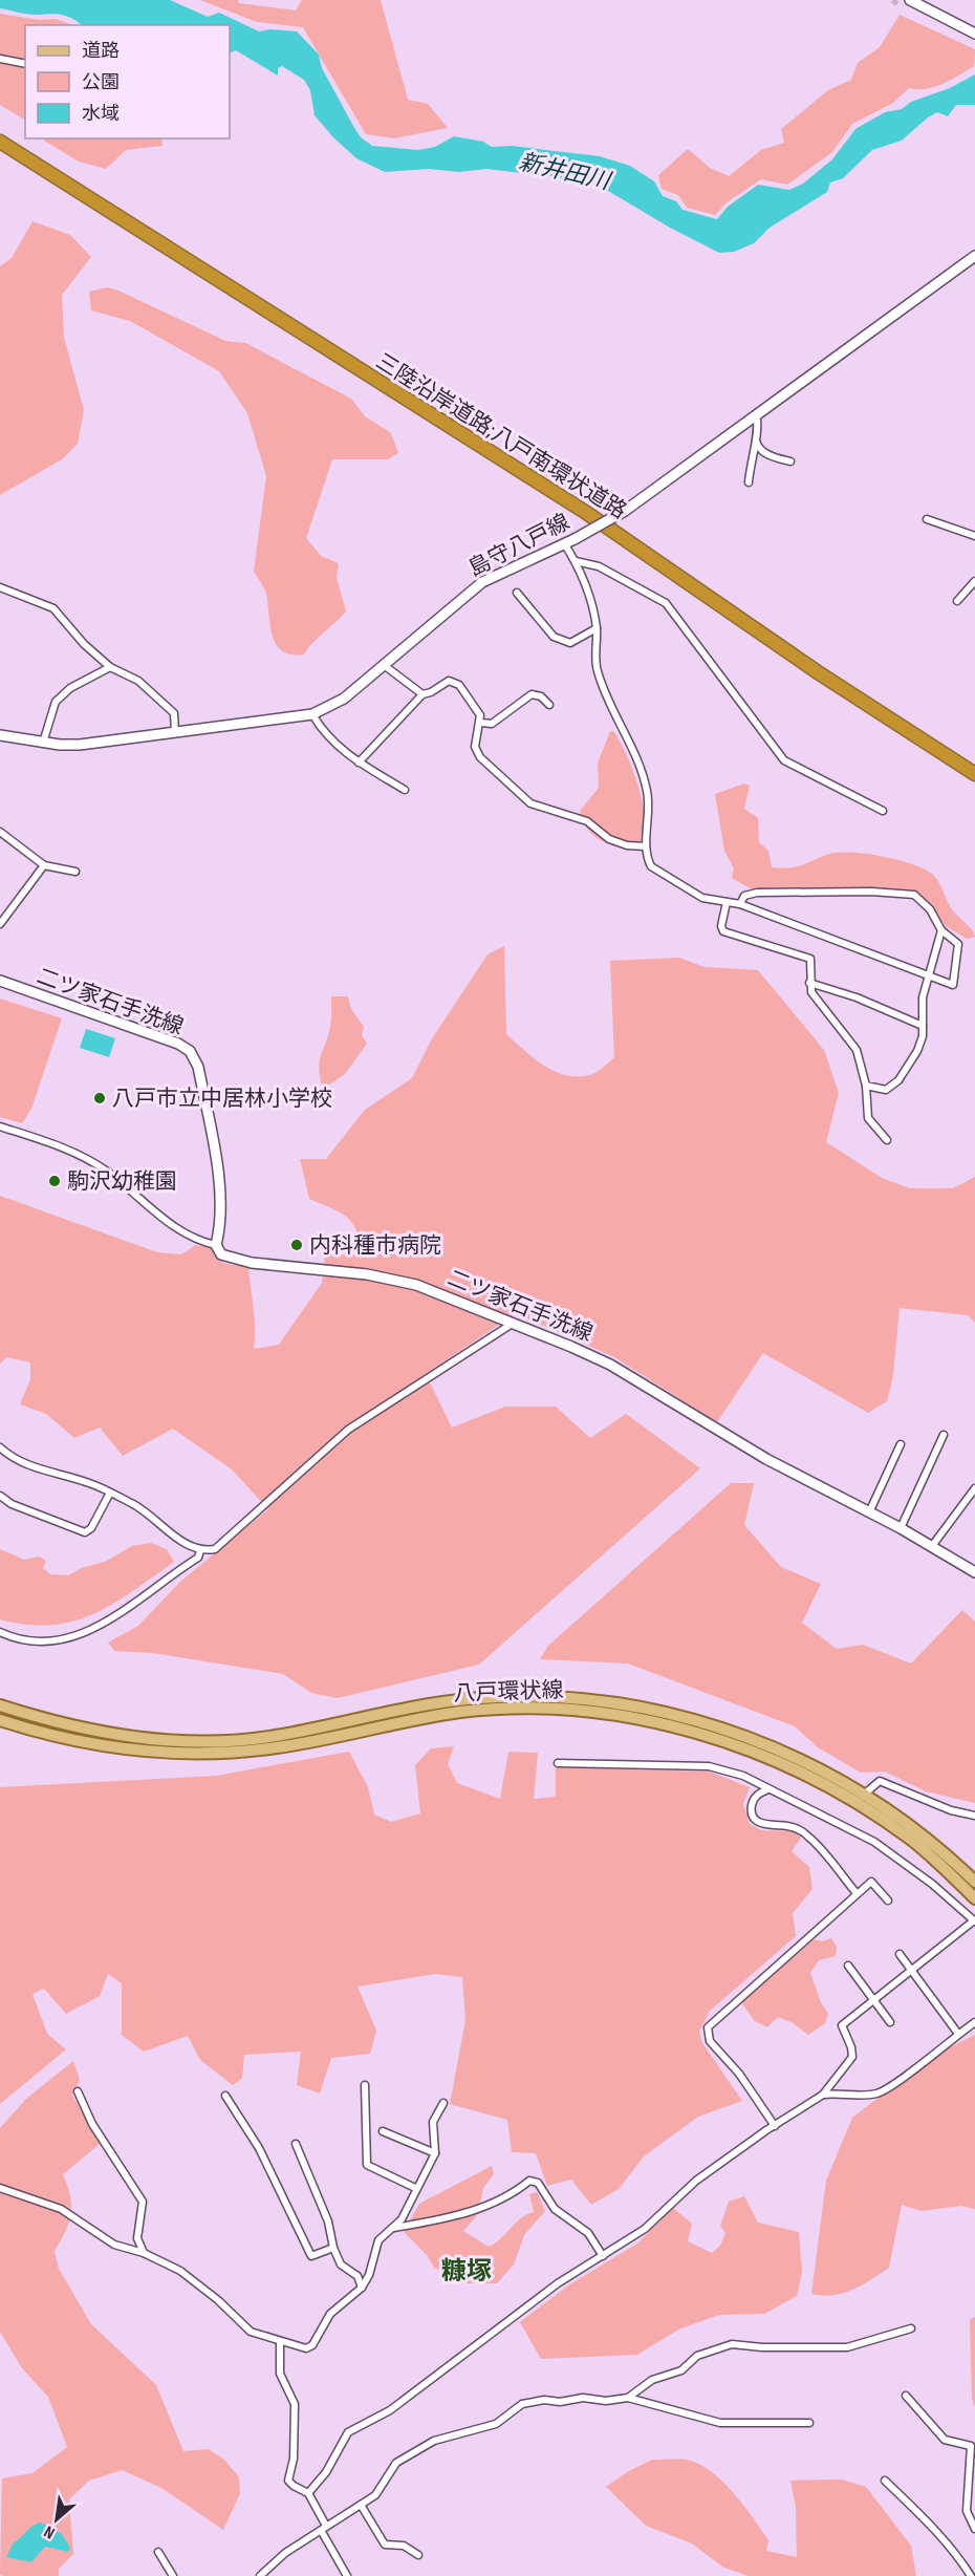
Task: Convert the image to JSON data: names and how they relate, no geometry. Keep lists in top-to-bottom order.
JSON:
{
  "streets": {
    "highway": ["三陸沿岸道路;八戸南環状道路"],
    "main road": ["八戸環状線"],
    "street": ["島守八戸線", "二ツ家石手洗線"]
  },
  "districts": ["糠塚"],
  "water": ["新井田川"],
  "places": ["八戸市立中居林小学校", "駒沢幼稚園", "内科種市病院"],
  "legend": ["道路", "公園", "水域"],
  "north": "bottom left"
}
